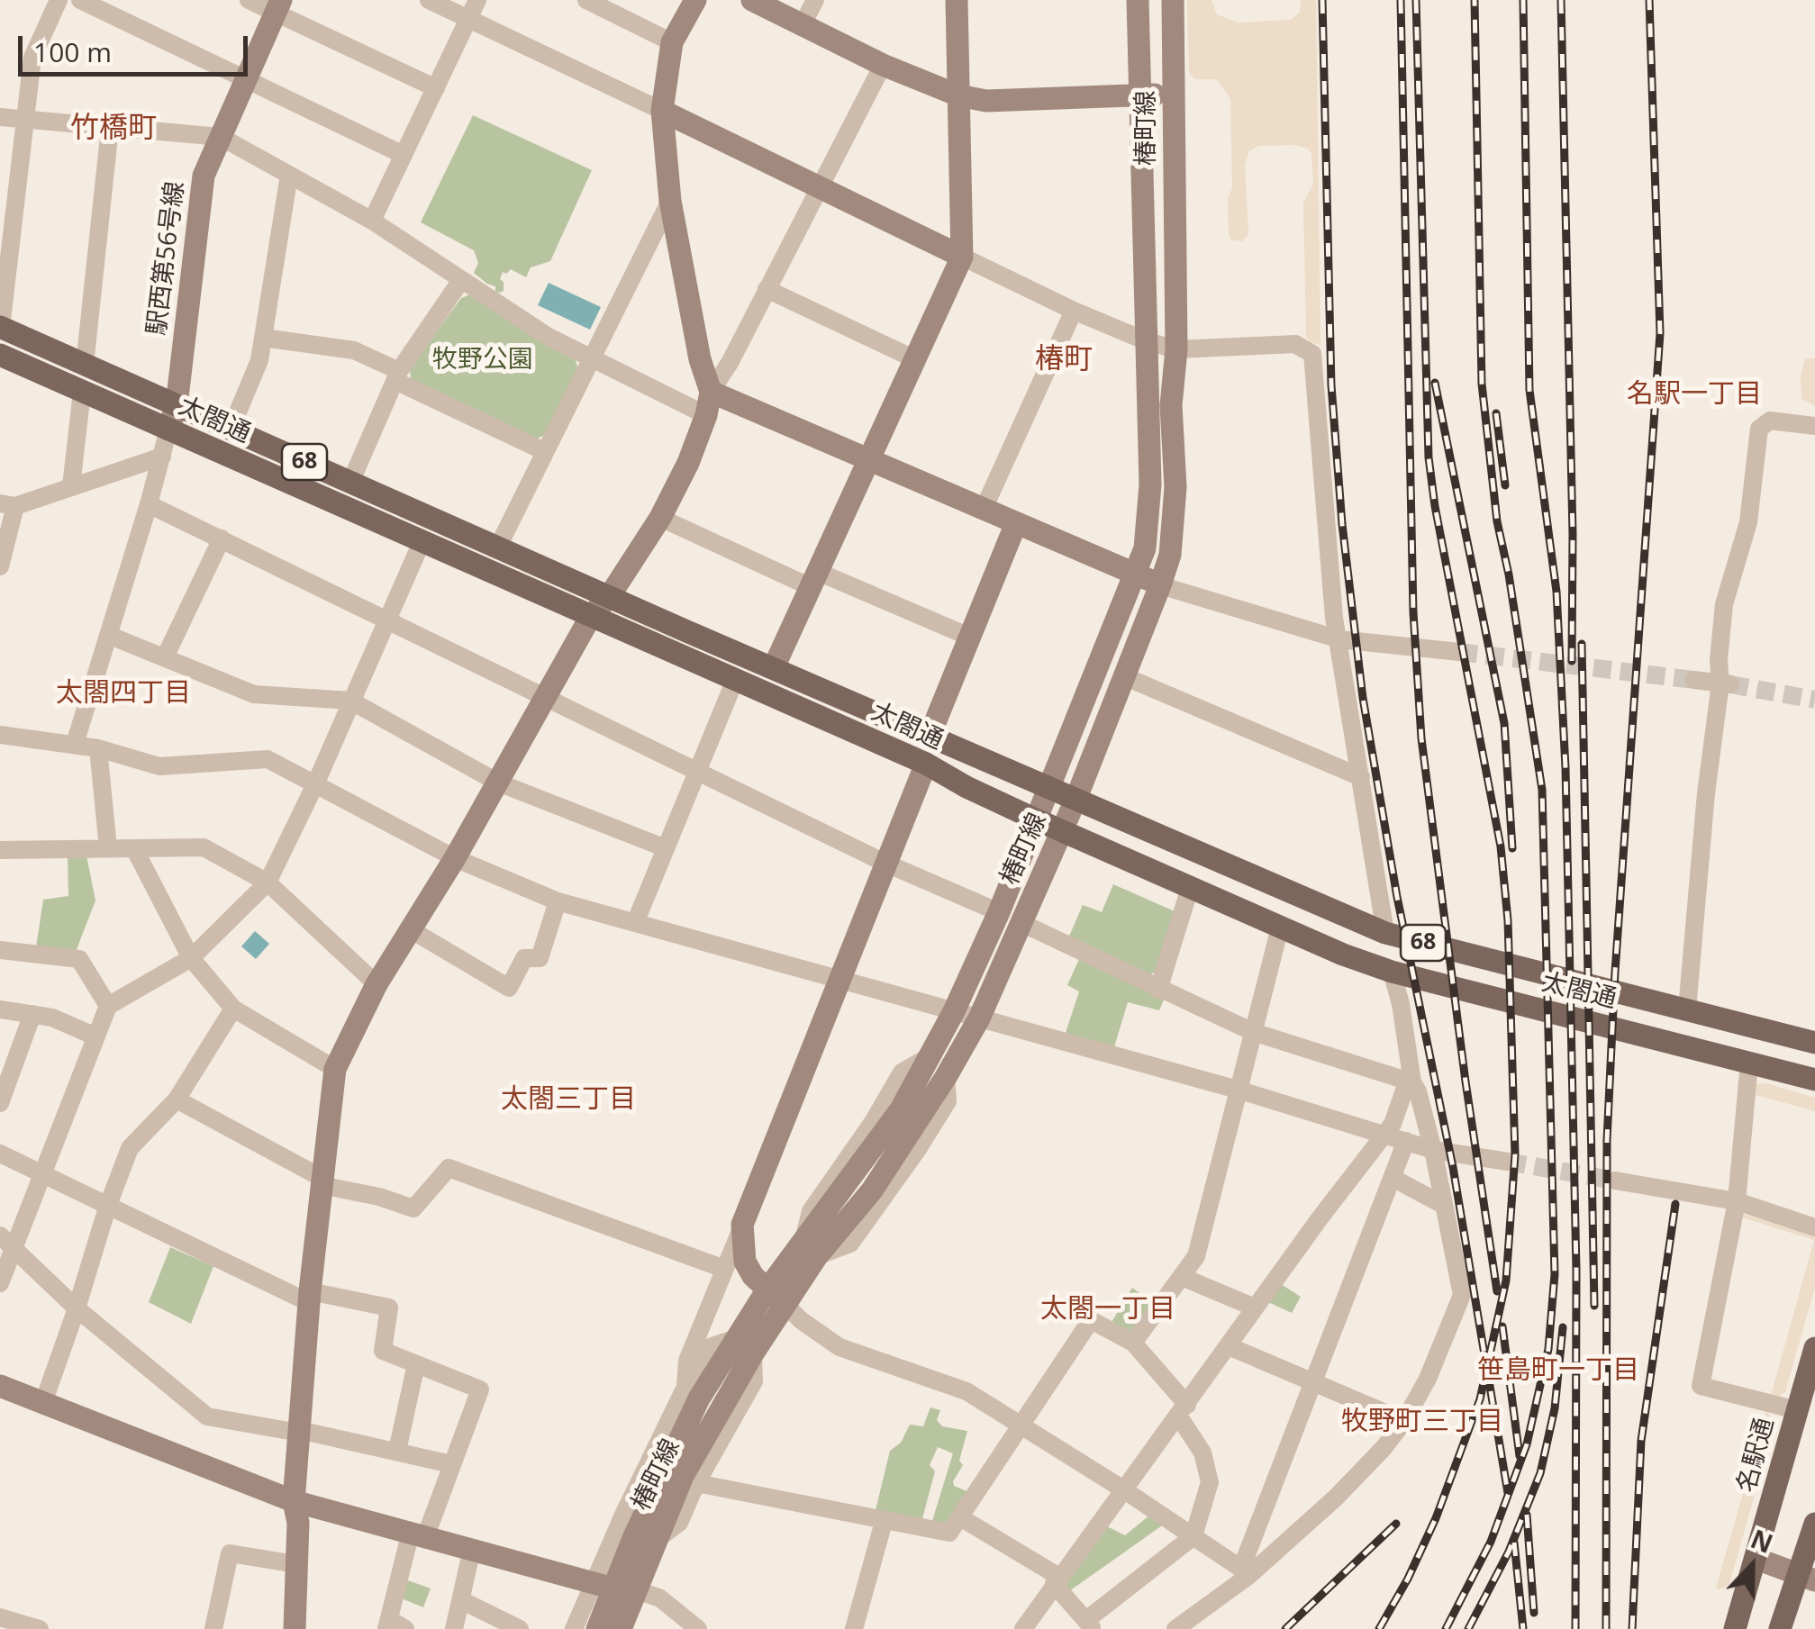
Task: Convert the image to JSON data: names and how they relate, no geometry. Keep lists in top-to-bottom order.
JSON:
{
  "streets": {
    "main road": ["太閤通", "68", "名駅通"],
    "street": ["椿町線", "駅西第56号線"]
  },
  "crossings": [
    ["椿町線", "太閤通"],
    ["駅西第56号線", "太閤通"]
  ],
  "districts": [
    "竹橋町",
    "椿町",
    "名駅一丁目",
    "太閤四丁目",
    "太閤三丁目",
    "太閤一丁目",
    "笹島町一丁目",
    "牧野町三丁目"
  ],
  "parks": ["牧野公園"],
  "scale_bar": "100 m",
  "north": "top"
}
